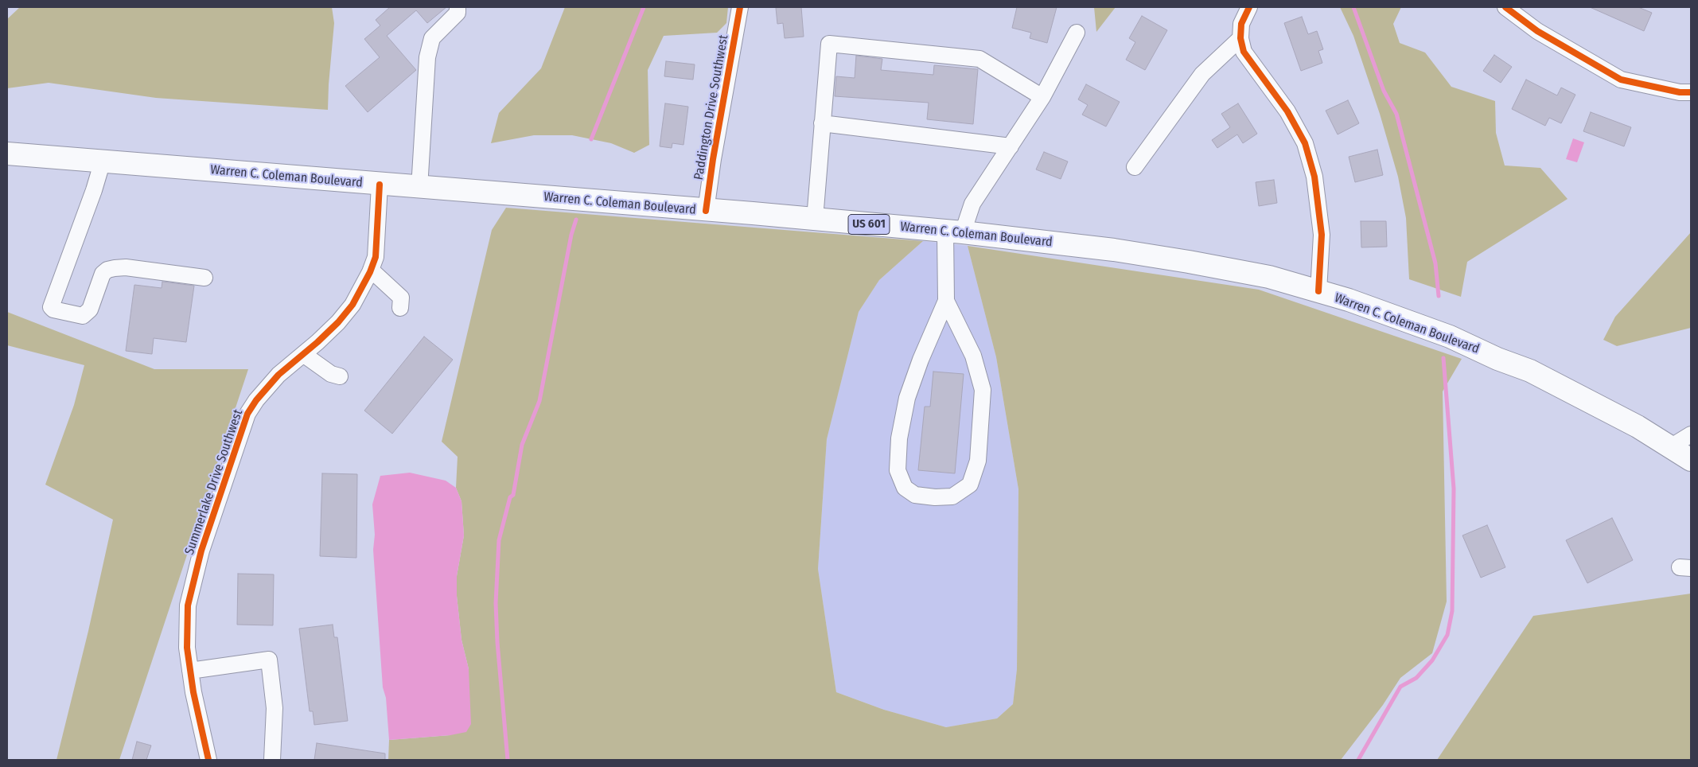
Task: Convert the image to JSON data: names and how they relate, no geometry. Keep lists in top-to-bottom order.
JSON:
{
  "streets": {
    "highway": ["Warren C. Coleman Boulevard", "US 601"],
    "street": ["Paddington Drive Southwest", "Summerlake Drive Southwest"]
  },
  "crossings": [
    ["Paddington Drive Southwest", "Warren C. Coleman Boulevard"],
    ["Warren C. Coleman Boulevard", "Summerlake Drive Southwest"]
  ]
}
